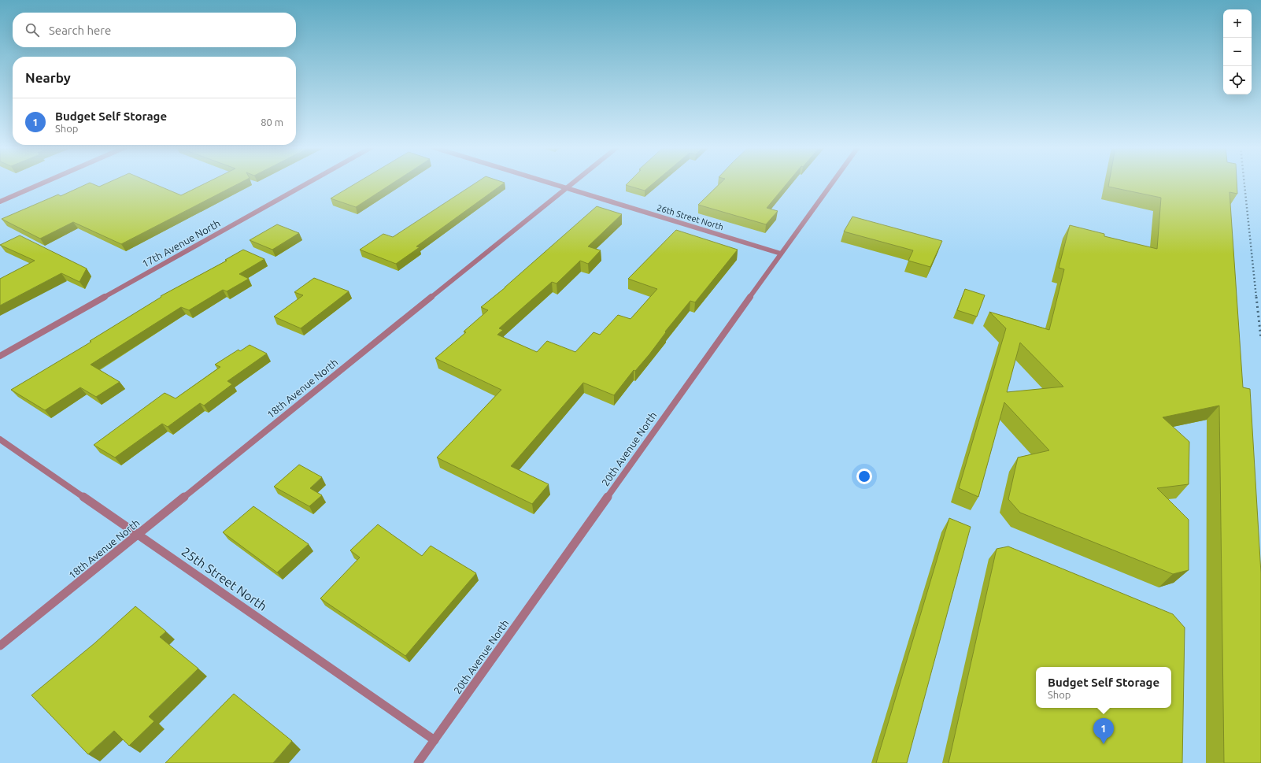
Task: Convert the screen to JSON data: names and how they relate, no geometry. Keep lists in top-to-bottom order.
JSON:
{
  "streets": {
    "street": [
      "26th Street North",
      "17th Avenue North",
      "18th Avenue North",
      "20th Avenue North",
      "25th Street North"
    ]
  },
  "crossings": [
    ["26th Street North", "18th Avenue North"],
    ["26th Street North", "20th Avenue North"],
    ["18th Avenue North", "25th Street North"],
    ["20th Avenue North", "25th Street North"]
  ],
  "page": {
    "map_buttons": ["+", "−"],
    "search": "Search here",
    "heading": "Nearby",
    "list": [
      {
        "mark": "1",
        "name": "Budget Self Storage",
        "note": "Shop",
        "value": "80 m"
      }
    ],
    "popup": ["Budget Self Storage", "Shop"],
    "pins": "1"
  }
}
